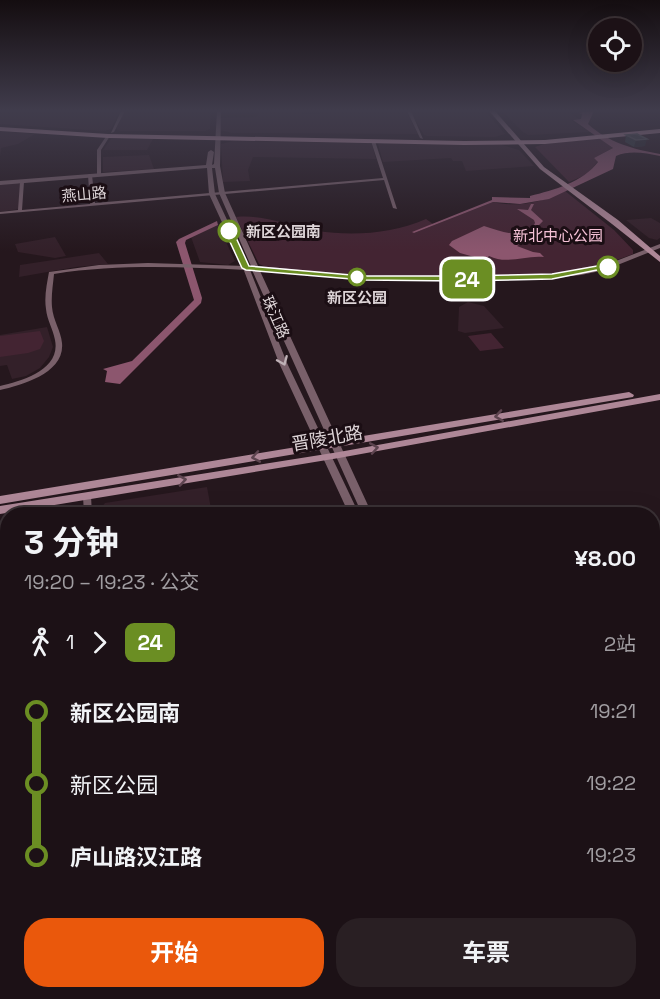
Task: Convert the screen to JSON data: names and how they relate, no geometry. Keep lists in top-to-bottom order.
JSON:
{
  "streets": {
    "main road": ["晋陵北路"],
    "street": ["燕山路", "珠江路"]
  },
  "crossings": [
    ["燕山路", "珠江路"],
    ["珠江路", "晋陵北路"]
  ],
  "parks": ["新北中心公园"],
  "places": ["新区公园南", "新区公园"],
  "lines": ["bus line 24"],
  "page": {
    "on_map": "24",
    "heading": ["3 分钟", "19:20 – 19:23 · 公交", "¥8.00"],
    "legs": ["1", "24", "2站"],
    "list": [
      {
        "name": "新区公园南",
        "value": "19:21"
      },
      {
        "name": "新区公园",
        "value": "19:22"
      },
      {
        "name": "庐山路汉江路",
        "value": "19:23"
      }
    ],
    "buttons": ["开始", "车票"]
  }
}
